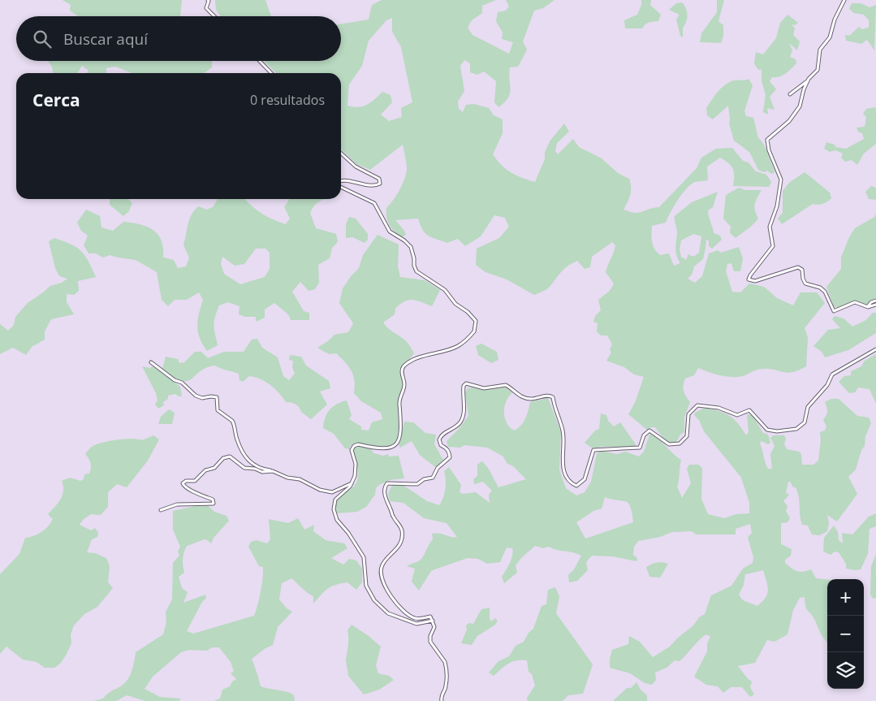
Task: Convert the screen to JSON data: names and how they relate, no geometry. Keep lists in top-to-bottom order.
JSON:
{
  "page": {
    "search": "Buscar aquí",
    "heading": ["Cerca", "0 resultados"],
    "map_buttons": ["+", "−"]
  }
}
